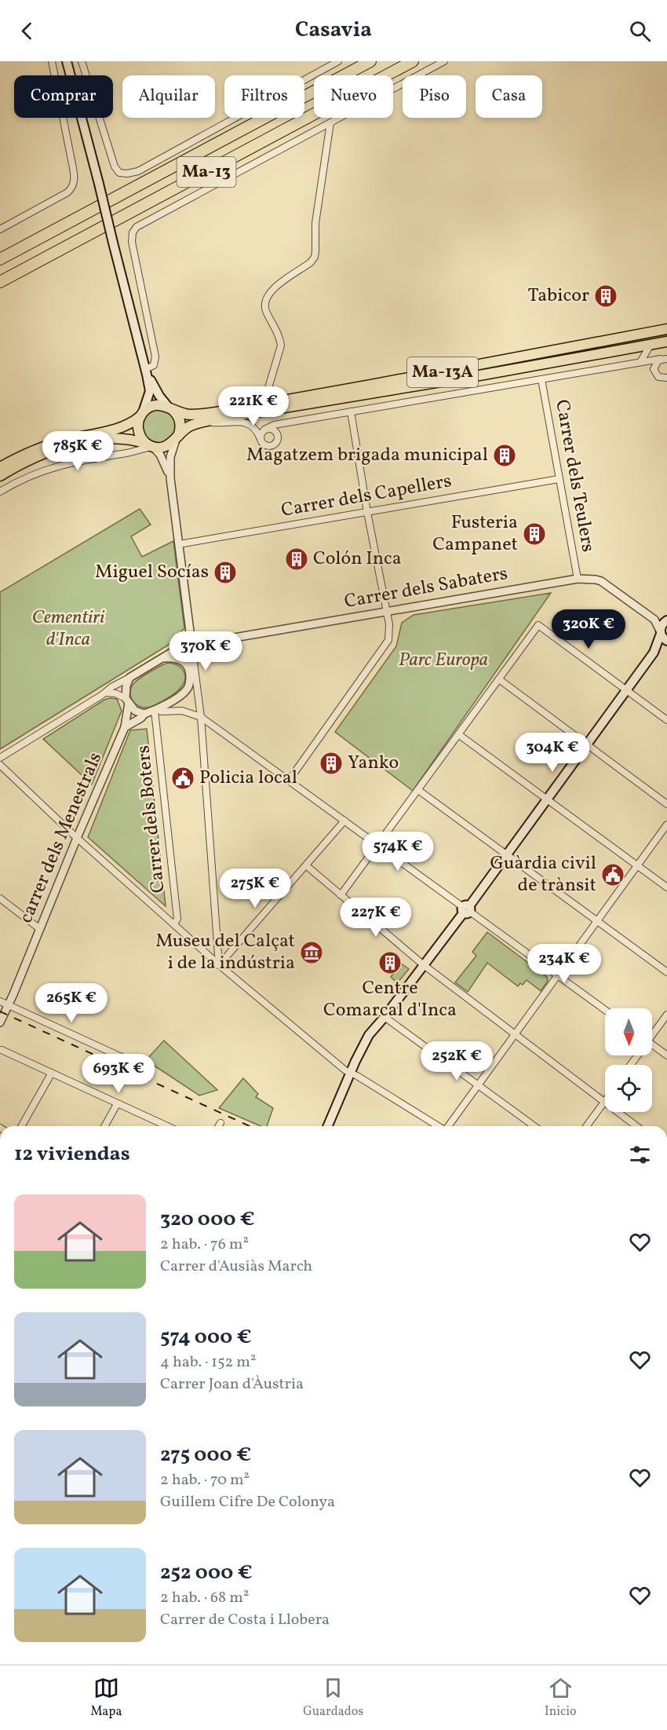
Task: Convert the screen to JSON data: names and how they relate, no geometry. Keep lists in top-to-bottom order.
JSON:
{
  "streets": {
    "highway": ["Ma-13"],
    "main road": ["Ma-13A"],
    "street": [
      "Carrer dels Teulers",
      "Carrer dels Capellers",
      "Carrer dels Sabaters",
      "Carrer dels Boters",
      "carrer dels Menestrals"
    ]
  },
  "crossings": [
    ["Carrer dels Teulers", "Carrer dels Capellers"],
    ["Carrer dels Teulers", "Carrer dels Sabaters"],
    ["Carrer dels Boters", "carrer dels Menestrals"]
  ],
  "parks": ["Cementiri d'Inca", "Parc Europa"],
  "places": {
    "building": [
      "Tabicor",
      "Magatzem brigada municipal",
      "Fusteria Campanet",
      "Colón Inca",
      "Miguel Socías",
      "Yanko",
      "Centre Comarcal d'Inca"
    ],
    "public building": ["Policia local", "Guàrdia civil de trànsit"],
    "museum": ["Museu del Calçat i de la indústria"]
  },
  "north": "bottom",
  "page": {
    "header": "Casavia",
    "chip": [
      "Comprar",
      "Alquilar",
      "Filtros",
      "Nuevo",
      "Piso",
      "Casa"
    ],
    "price": [
      "221K €",
      "785K €",
      "320K €",
      "370K €",
      "304K €",
      "574K €",
      "275K €",
      "227K €",
      "234K €",
      "265K €",
      "252K €",
      "693K €"
    ],
    "heading": "12 viviendas",
    "list": [
      {
        "name": "320 000 €",
        "note": "2 hab. · 76 m² · Carrer d'Ausiàs March"
      },
      {
        "name": "574 000 €",
        "note": "4 hab. · 152 m² · Carrer Joan d'Àustria"
      },
      {
        "name": "275 000 €",
        "note": "2 hab. · 70 m² · Guillem Cifre De Colonya"
      },
      {
        "name": "252 000 €",
        "note": "2 hab. · 68 m² · Carrer de Costa i Llobera"
      }
    ],
    "tabs": ["Mapa", "Guardados", "Inicio"]
  }
}
